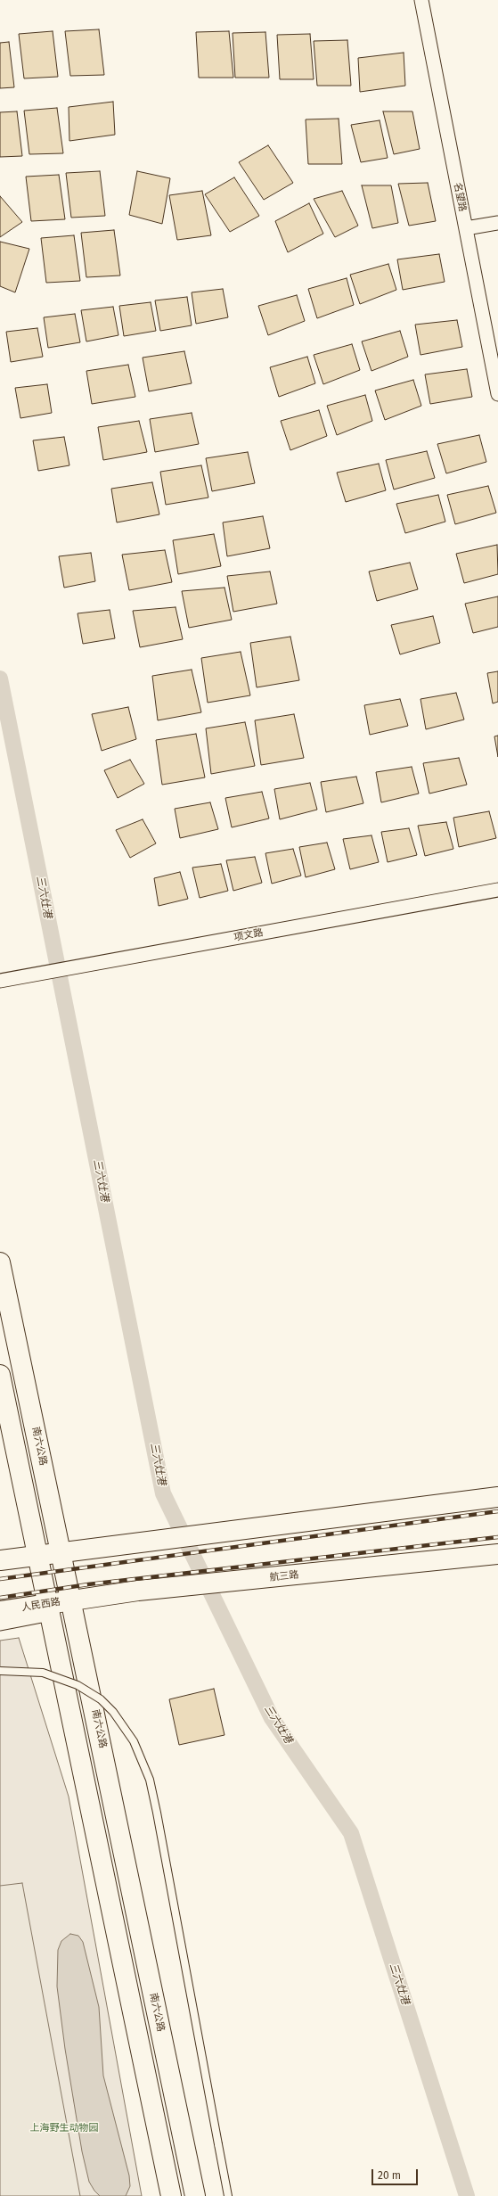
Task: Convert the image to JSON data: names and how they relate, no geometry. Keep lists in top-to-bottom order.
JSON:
{
  "streets": {
    "main road": ["南六公路", "航三路", "人民西路"],
    "street": ["名望路", "项文路"]
  },
  "crossings": [
    ["南六公路", "航三路"],
    ["南六公路", "人民西路"],
    ["航三路", "人民西路"]
  ],
  "water": ["三六灶港"],
  "parks": ["上海野生动物园"],
  "scale_bar": "20 m"
}
